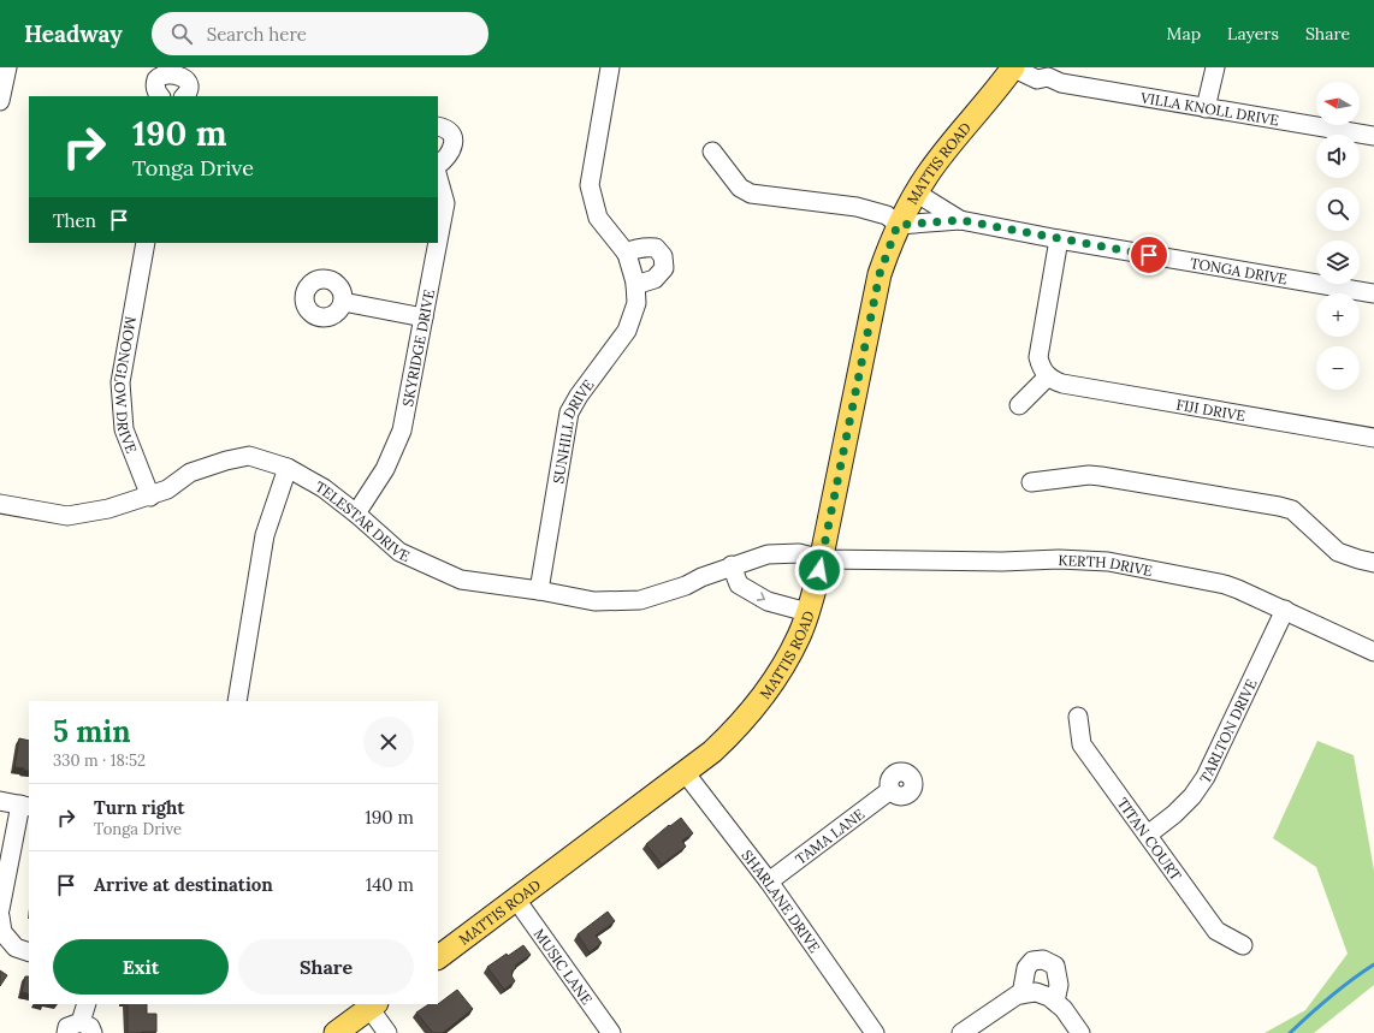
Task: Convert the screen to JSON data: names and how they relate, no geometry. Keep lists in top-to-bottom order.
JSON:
{
  "streets": {
    "main road": ["MATTIS ROAD"],
    "street": [
      "VILLA KNOLL DRIVE",
      "TONGA DRIVE",
      "SKYRIDGE DRIVE",
      "MOONGLOW DRIVE",
      "FIJI DRIVE",
      "SUNHILL DRIVE",
      "TELESTAR DRIVE",
      "KERTH DRIVE",
      "TARLTON DRIVE",
      "TAMA LANE",
      "TITAN COURT",
      "SHARLANE DRIVE",
      "MUSIC LANE"
    ]
  },
  "crossings": [
    ["VILLA KNOLL DRIVE", "MATTIS ROAD"],
    ["MATTIS ROAD", "TONGA DRIVE"],
    ["MATTIS ROAD", "TELESTAR DRIVE"],
    ["MATTIS ROAD", "KERTH DRIVE"],
    ["MATTIS ROAD", "SHARLANE DRIVE"],
    ["MATTIS ROAD", "MUSIC LANE"],
    ["SKYRIDGE DRIVE", "TELESTAR DRIVE"],
    ["MOONGLOW DRIVE", "TELESTAR DRIVE"],
    ["SUNHILL DRIVE", "TELESTAR DRIVE"],
    ["TELESTAR DRIVE", "KERTH DRIVE"],
    ["KERTH DRIVE", "TARLTON DRIVE"],
    ["TARLTON DRIVE", "TITAN COURT"],
    ["TAMA LANE", "SHARLANE DRIVE"]
  ],
  "north": "left",
  "page": {
    "header": "Headway",
    "search": "Search here",
    "nav": ["Map", "Layers", "Share"],
    "map_buttons": ["+", "−"],
    "turn": ["190 m", "Tonga Drive"],
    "then": "Then",
    "heading": ["5 min", "330 m · 18:52"],
    "list": [
      {
        "name": "Turn right",
        "note": "Tonga Drive",
        "value": "190 m"
      },
      {
        "name": "Arrive at destination",
        "value": "140 m"
      }
    ],
    "buttons": ["Exit", "Share"]
  }
}
